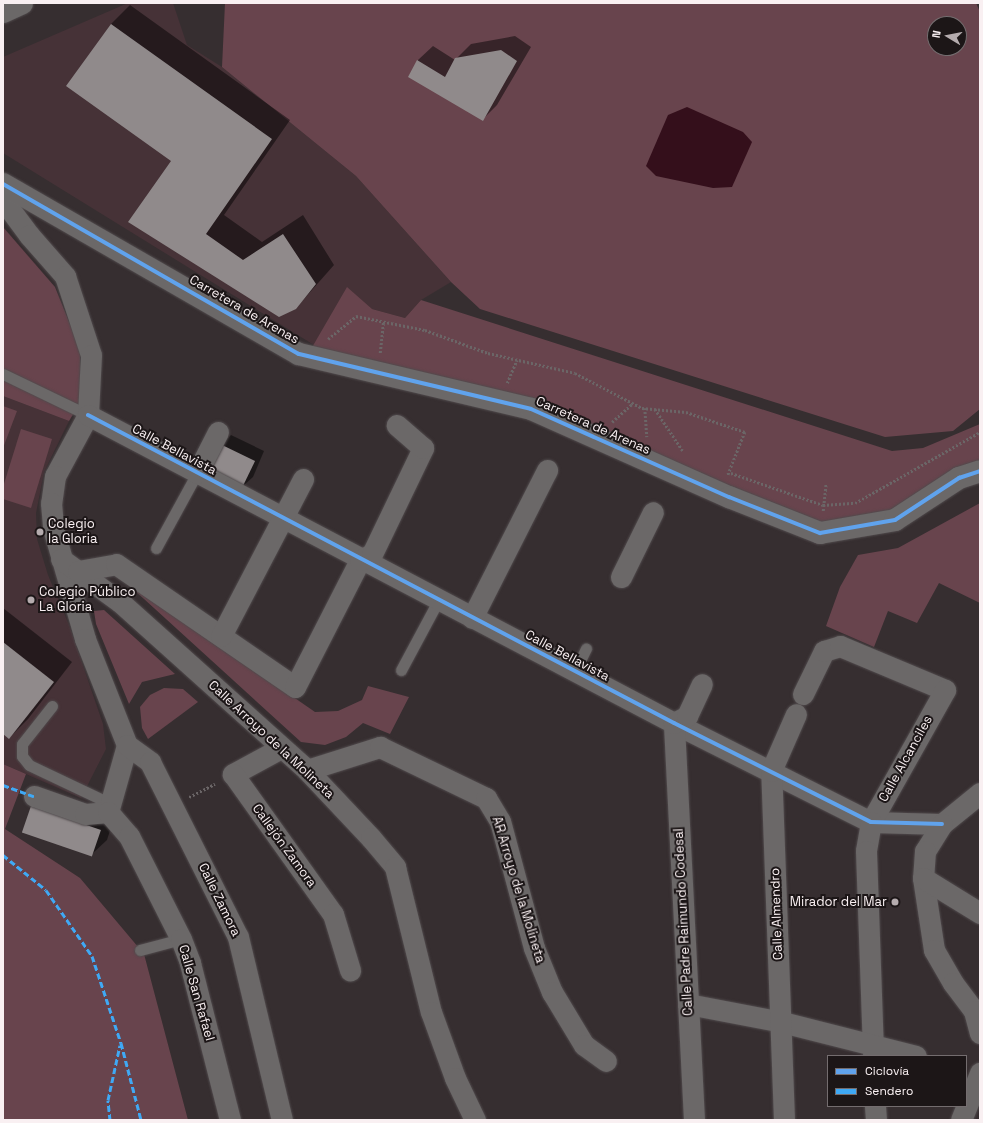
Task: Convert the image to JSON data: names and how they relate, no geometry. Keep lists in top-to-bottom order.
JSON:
{
  "streets": {
    "street": [
      "Carretera de Arenas",
      "Calle Bellavista",
      "Calle Arroyo de la Molineta",
      "Calle Alcanciles",
      "Callejón Zamora",
      "AR Arroyo de la Molineta",
      "Calle Zamora",
      "Calle Almendro",
      "Calle Padre Raimundo Codesal",
      "Calle San Rafael"
    ]
  },
  "crossings": [
    ["Calle Bellavista", "Calle Alcanciles"],
    ["Calle Bellavista", "Calle Almendro"],
    ["Calle Bellavista", "Calle Padre Raimundo Codesal"],
    ["Calle Arroyo de la Molineta", "AR Arroyo de la Molineta"]
  ],
  "places": ["Colegio la Gloria", "Colegio Público La Gloria", "Mirador del Mar"],
  "legend": ["Ciclovía", "Sendero"],
  "north": "left"
}
